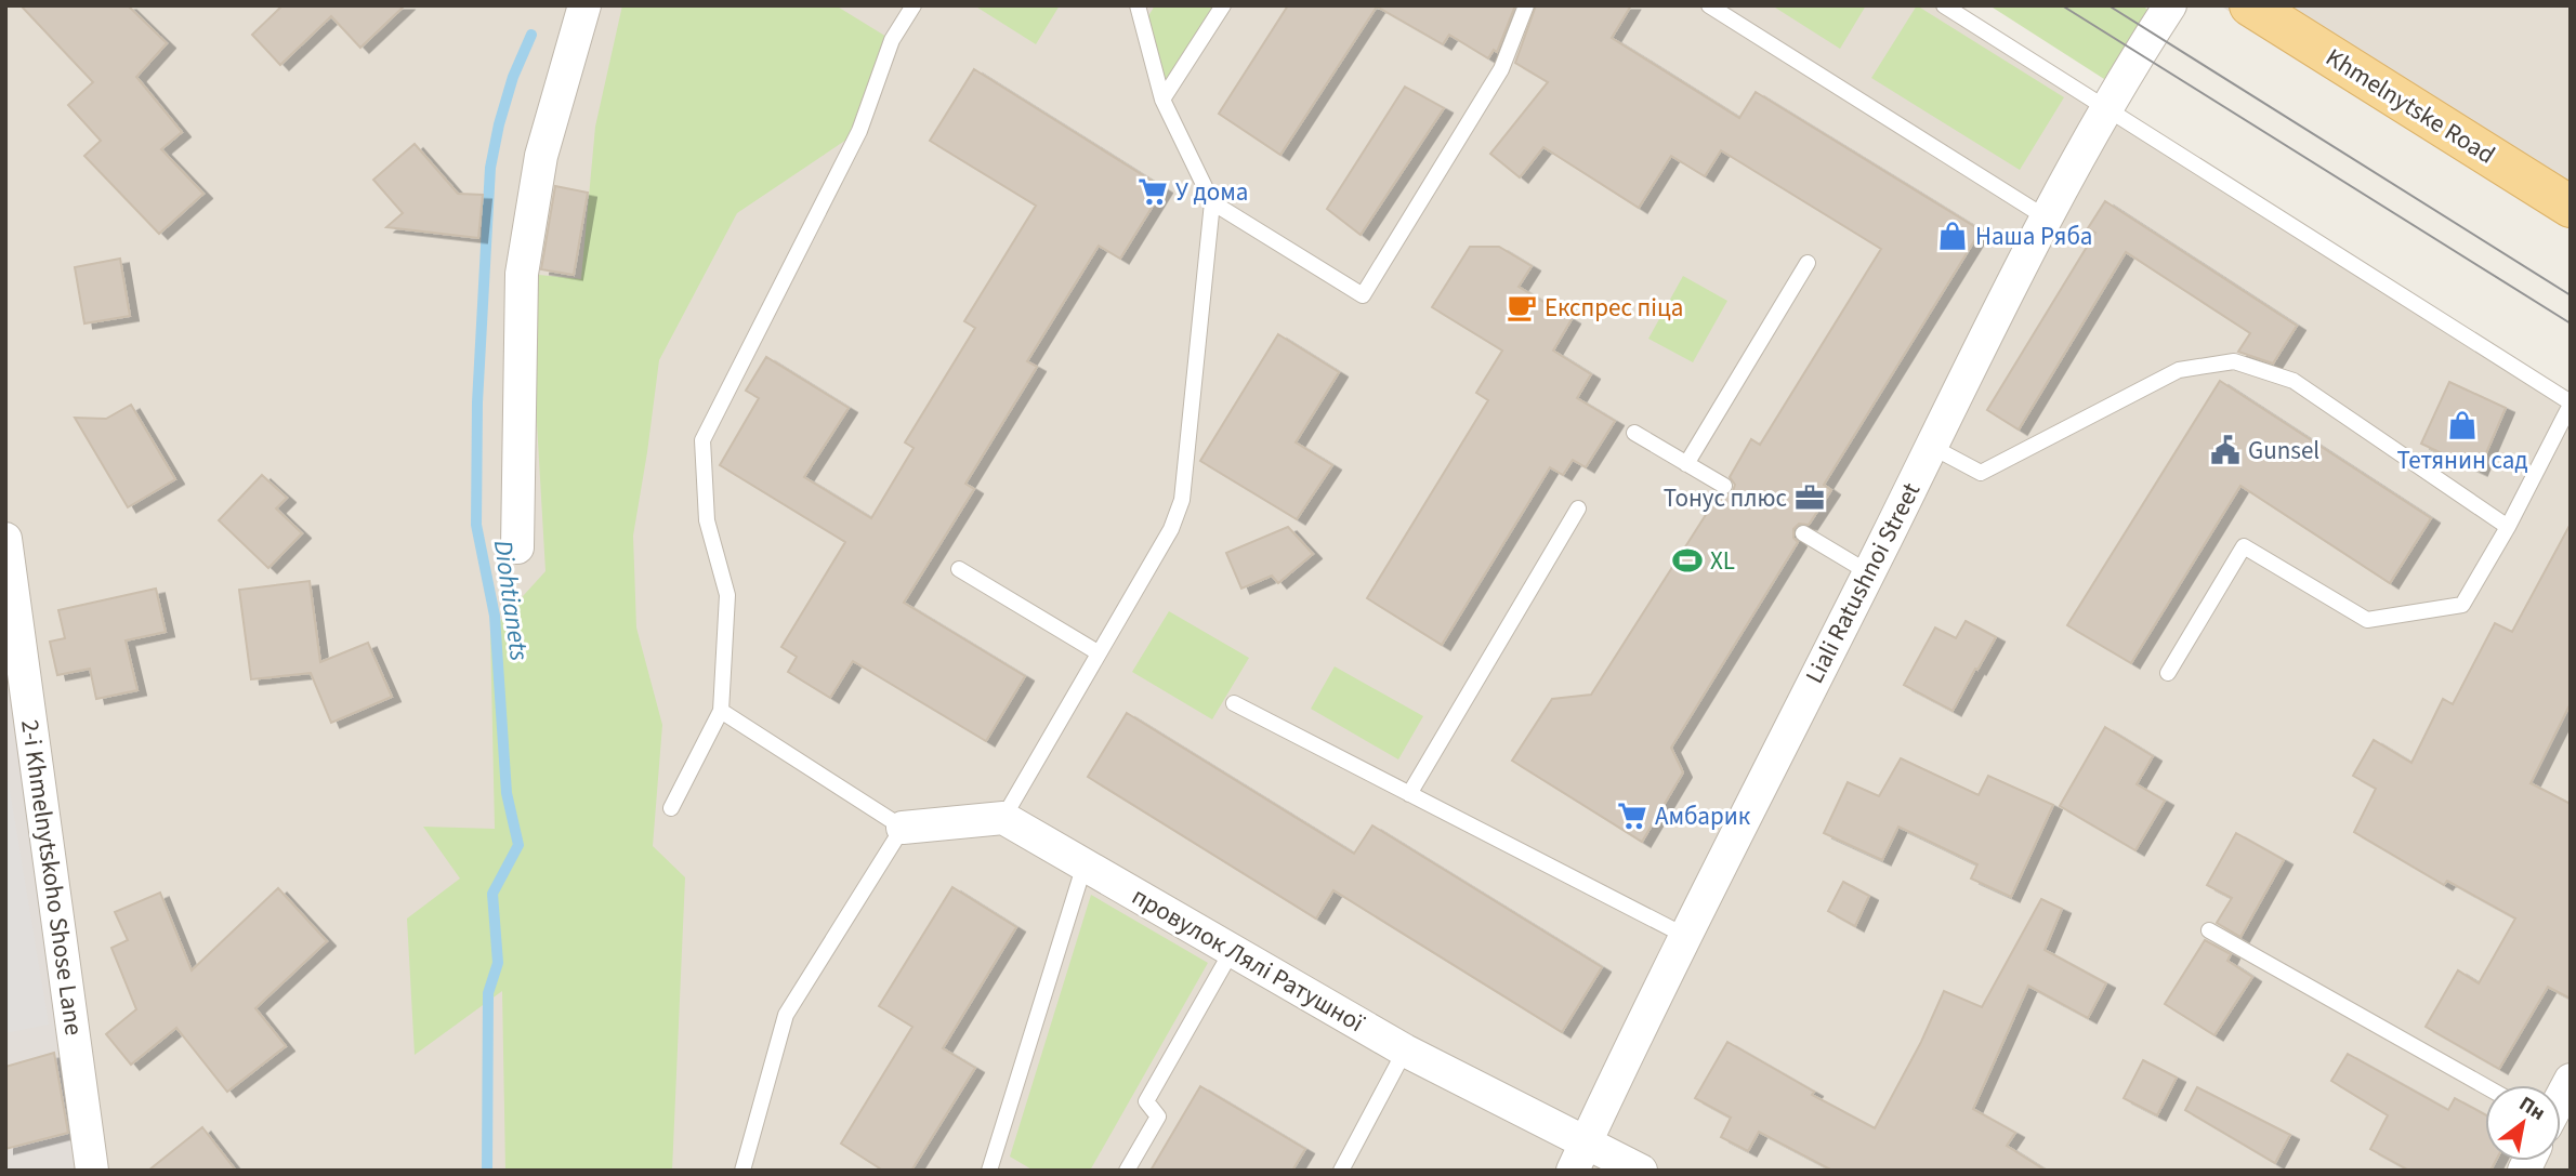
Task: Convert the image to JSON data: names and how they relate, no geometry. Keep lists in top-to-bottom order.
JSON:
{
  "streets": {
    "main road": ["Khmelnytske Road"],
    "street": ["Liali Ratushnoi Street", "2-i Khmelnytskoho Shose Lane", "провулок Лялі Ратушної"]
  },
  "crossings": [
    ["Liali Ratushnoi Street", "провулок Лялі Ратушної"]
  ],
  "water": ["Diohtianets"],
  "places": {
    "supermarket": ["У дома", "Амбарик"],
    "shop": ["Наша Ряба", "Тетянин сад"],
    "cafe": ["Експрес піца"],
    "public building": ["Gunsel"],
    "office": ["Тонус плюс"],
    "sports": ["XL"]
  },
  "north": "top right"
}
